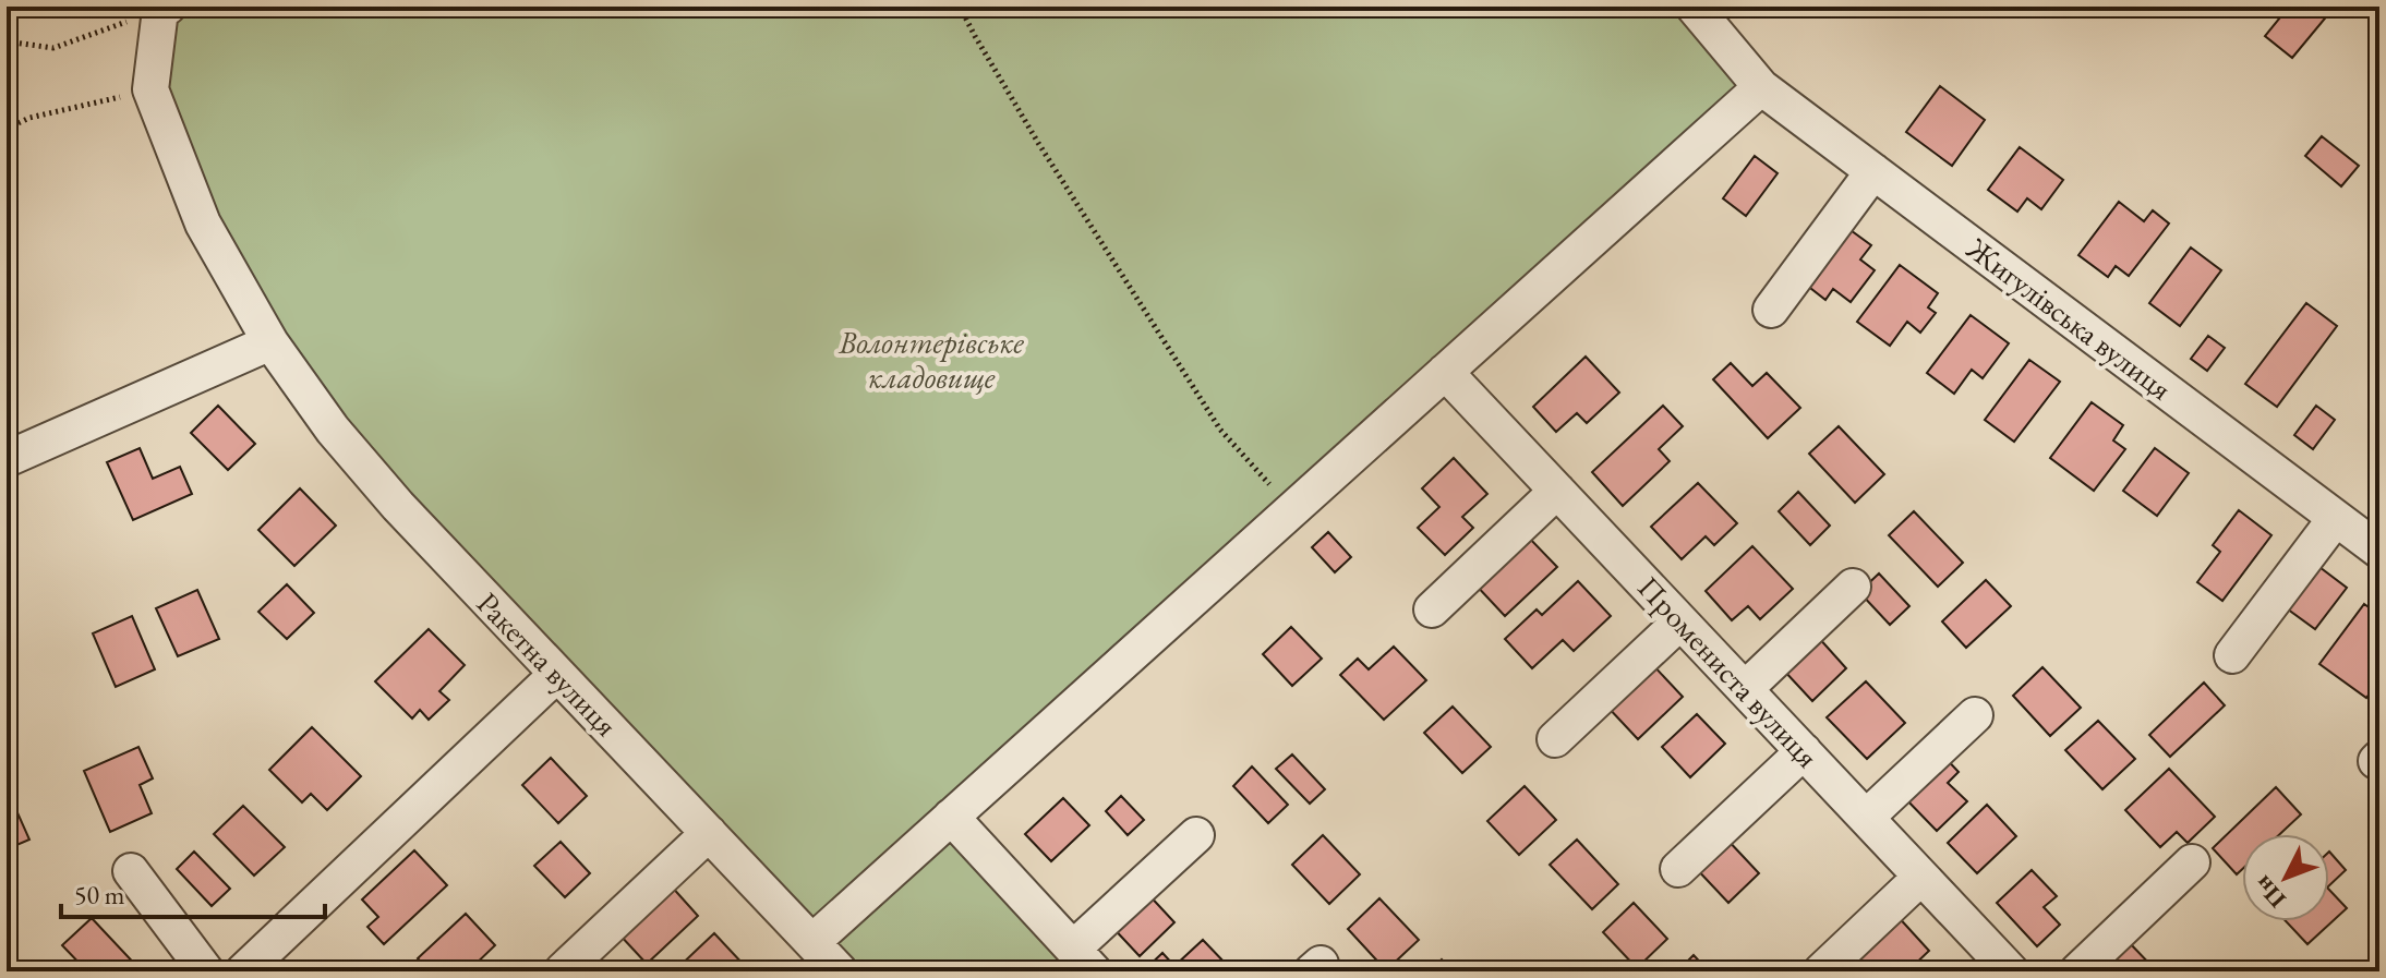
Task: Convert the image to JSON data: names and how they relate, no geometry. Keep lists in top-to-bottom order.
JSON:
{
  "streets": {
    "street": ["Жигулівська вулиця", "Ракетна вулиця", "Промениста вулиця"]
  },
  "parks": ["Волонтерівське кладовище"],
  "scale_bar": "50 m",
  "north": "bottom left"
}
